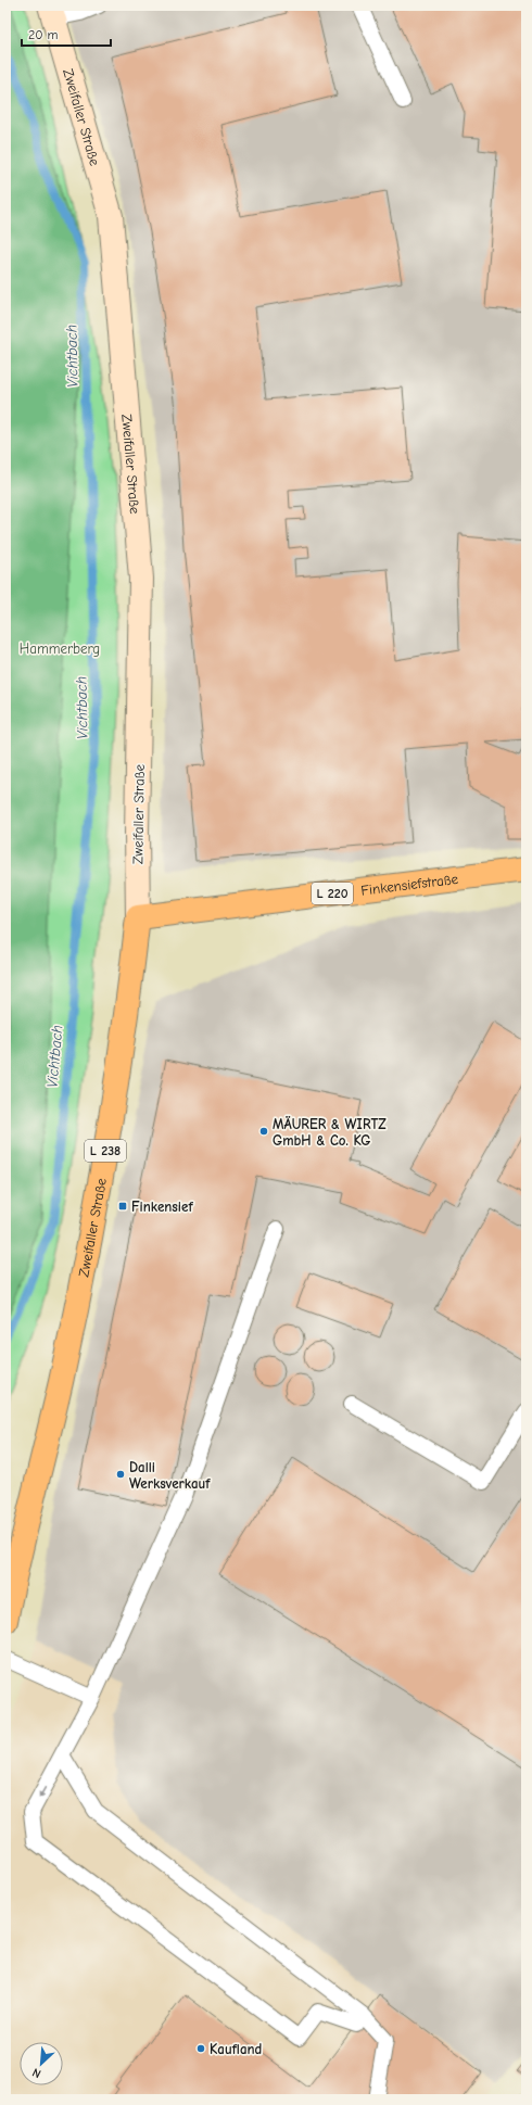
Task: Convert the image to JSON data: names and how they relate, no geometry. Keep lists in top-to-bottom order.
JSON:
{
  "streets": {
    "main road": [
      "Zweifaller Straße",
      "Finkensiefstraße",
      "L 220",
      "L 238"
    ]
  },
  "crossings": [
    ["Zweifaller Straße", "Finkensiefstraße"]
  ],
  "water": ["Vichtbach"],
  "parks": ["Hammerberg"],
  "places": {
    "other": ["MÄURER & WIRTZ GmbH & Co. KG", "Dalli Werksverkauf", "Kaufland"],
    "transit": ["Finkensief"]
  },
  "scale_bar": "20 m",
  "north": "bottom left"
}
